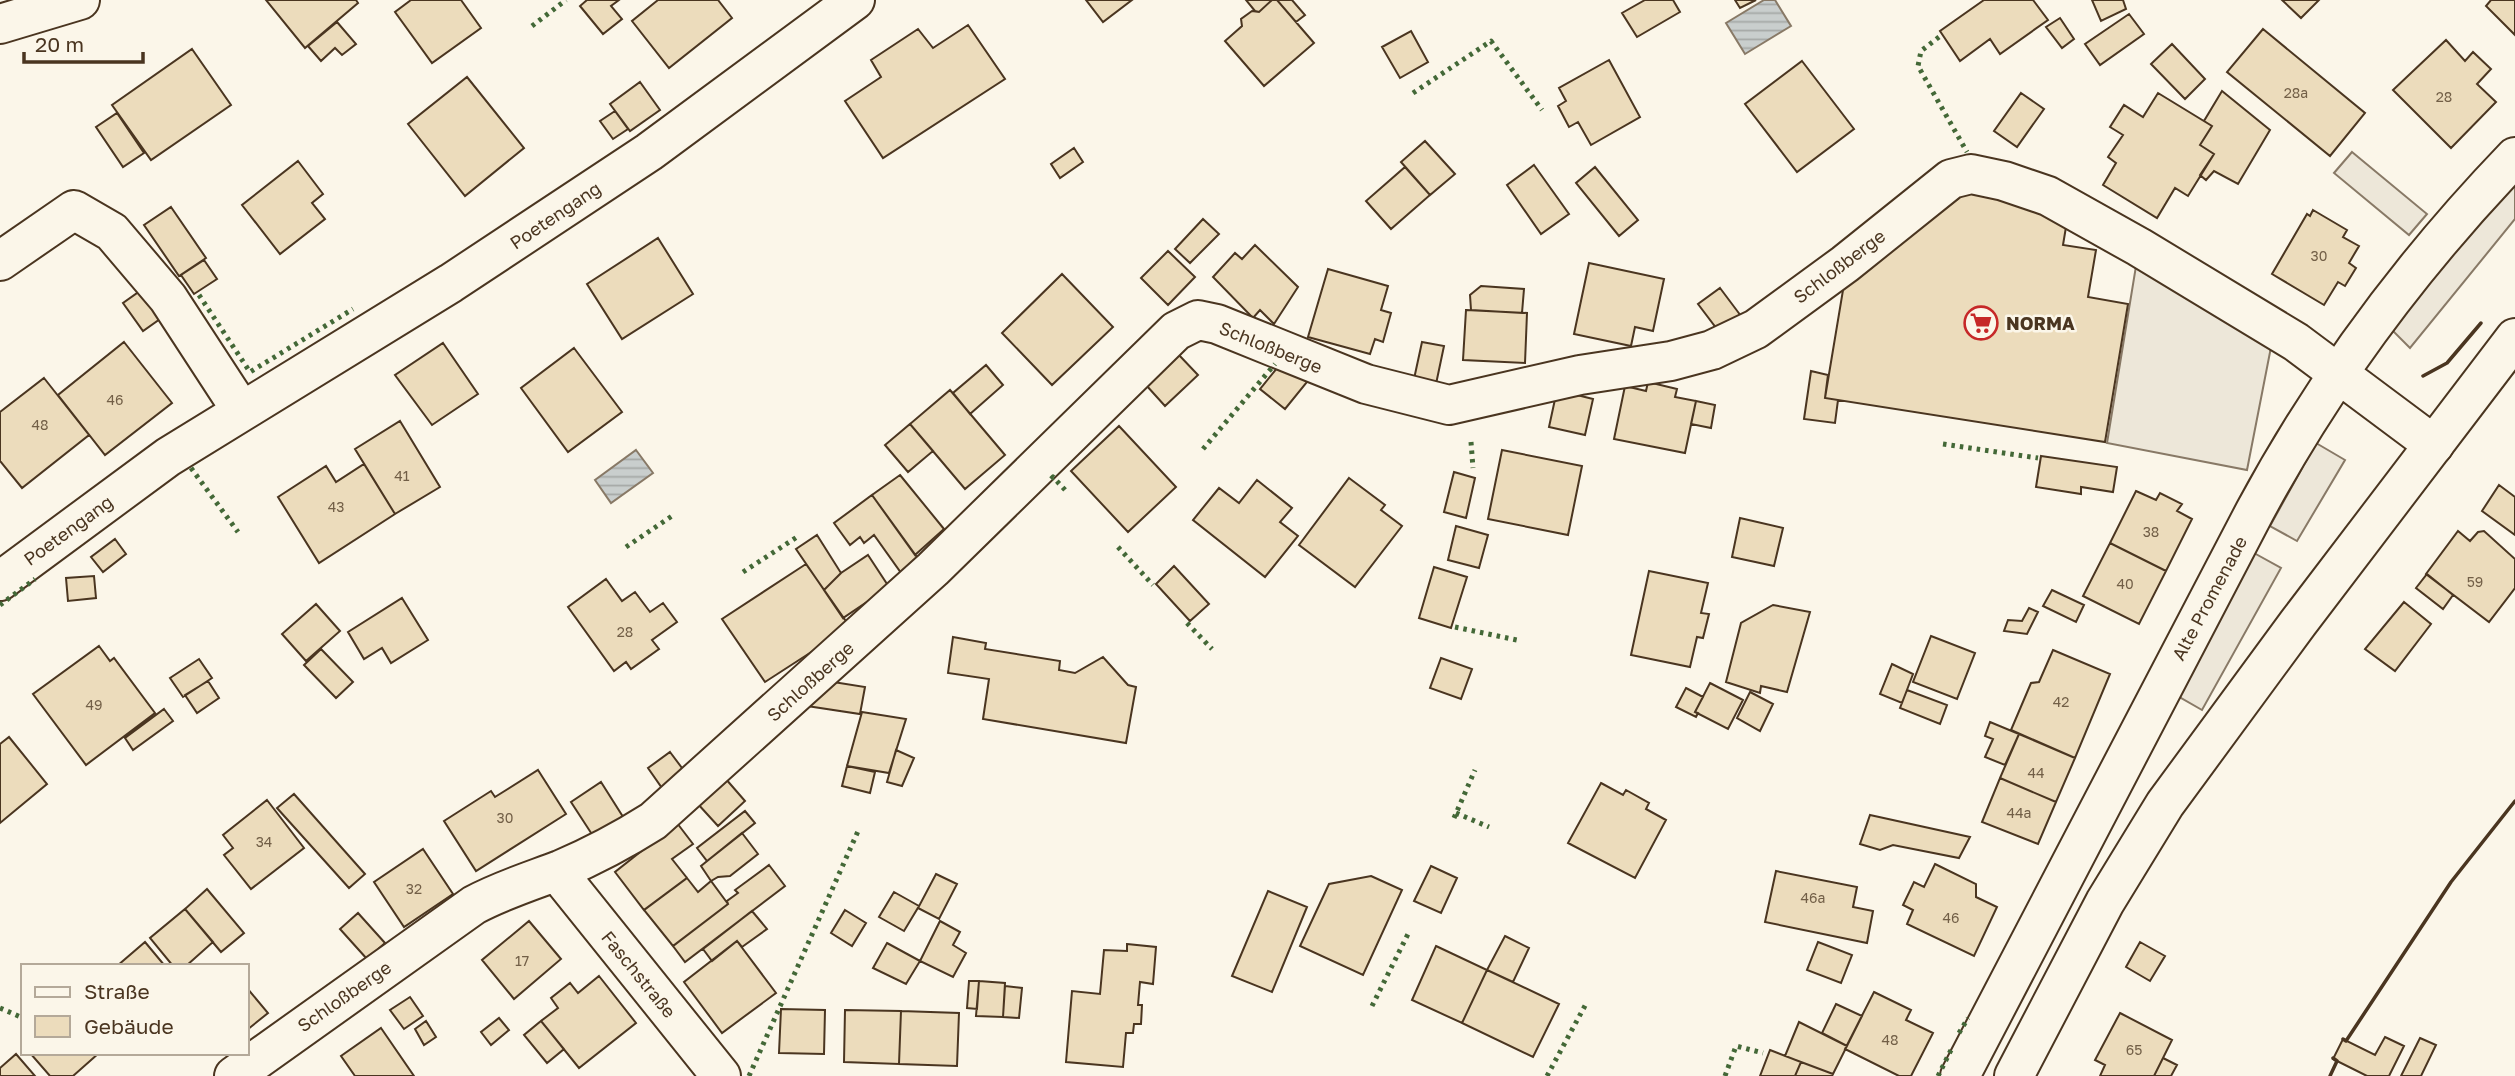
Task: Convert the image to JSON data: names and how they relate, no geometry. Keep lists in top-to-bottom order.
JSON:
{
  "streets": {
    "street": [
      "Poetengang",
      "Schloßberge",
      "Alte Promenade",
      "Faschstraße"
    ]
  },
  "crossings": [
    ["Schloßberge", "Alte Promenade"],
    ["Schloßberge", "Faschstraße"]
  ],
  "places": {
    "supermarket": ["NORMA"]
  },
  "house_numbers": [
    "28a",
    "28",
    "30",
    "46",
    "48",
    "41",
    "43",
    "38",
    "59",
    "40",
    "28",
    "42",
    "49",
    "44",
    "44a",
    "30",
    "34",
    "32",
    "46a",
    "46",
    "17",
    "48",
    "65"
  ],
  "legend": ["Straße", "Gebäude"],
  "scale_bar": "20 m"
}
